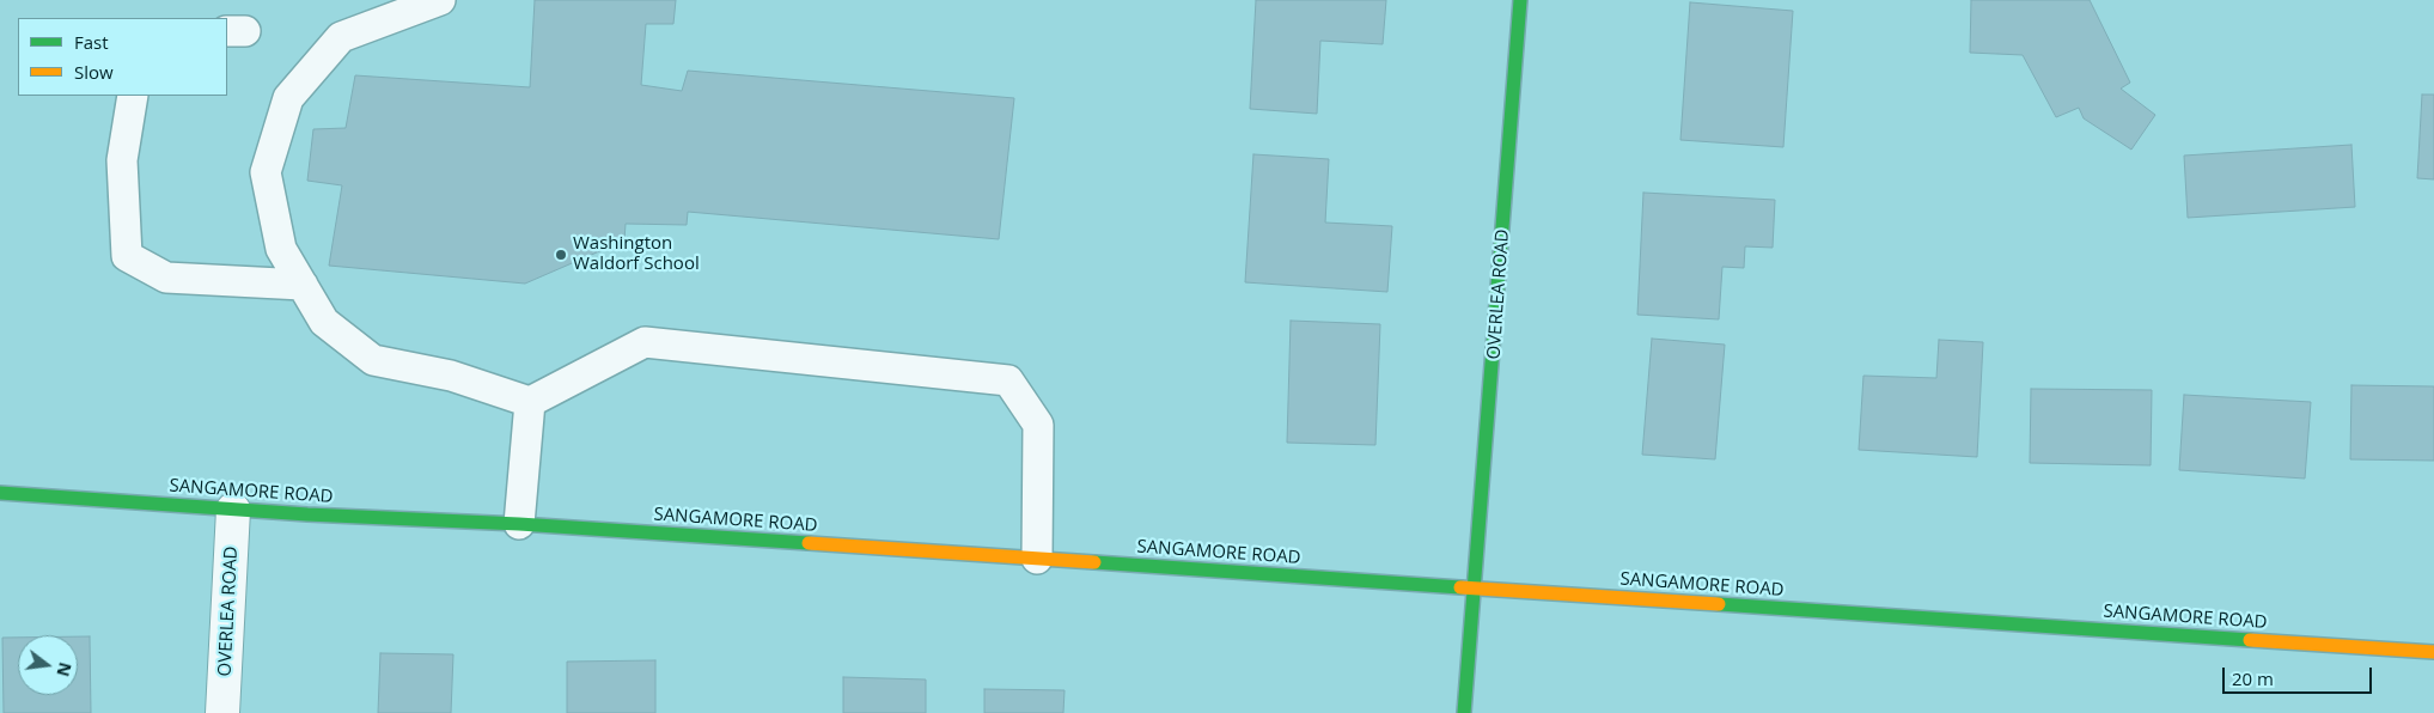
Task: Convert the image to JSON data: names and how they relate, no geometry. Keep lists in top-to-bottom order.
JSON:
{
  "streets": {
    "street": ["OVERLEA ROAD", "SANGAMORE ROAD"]
  },
  "crossings": [
    ["OVERLEA ROAD", "SANGAMORE ROAD"]
  ],
  "places": ["Washington Waldorf School"],
  "legend": ["Fast", "Slow"],
  "scale_bar": "20 m",
  "north": "right"
}
